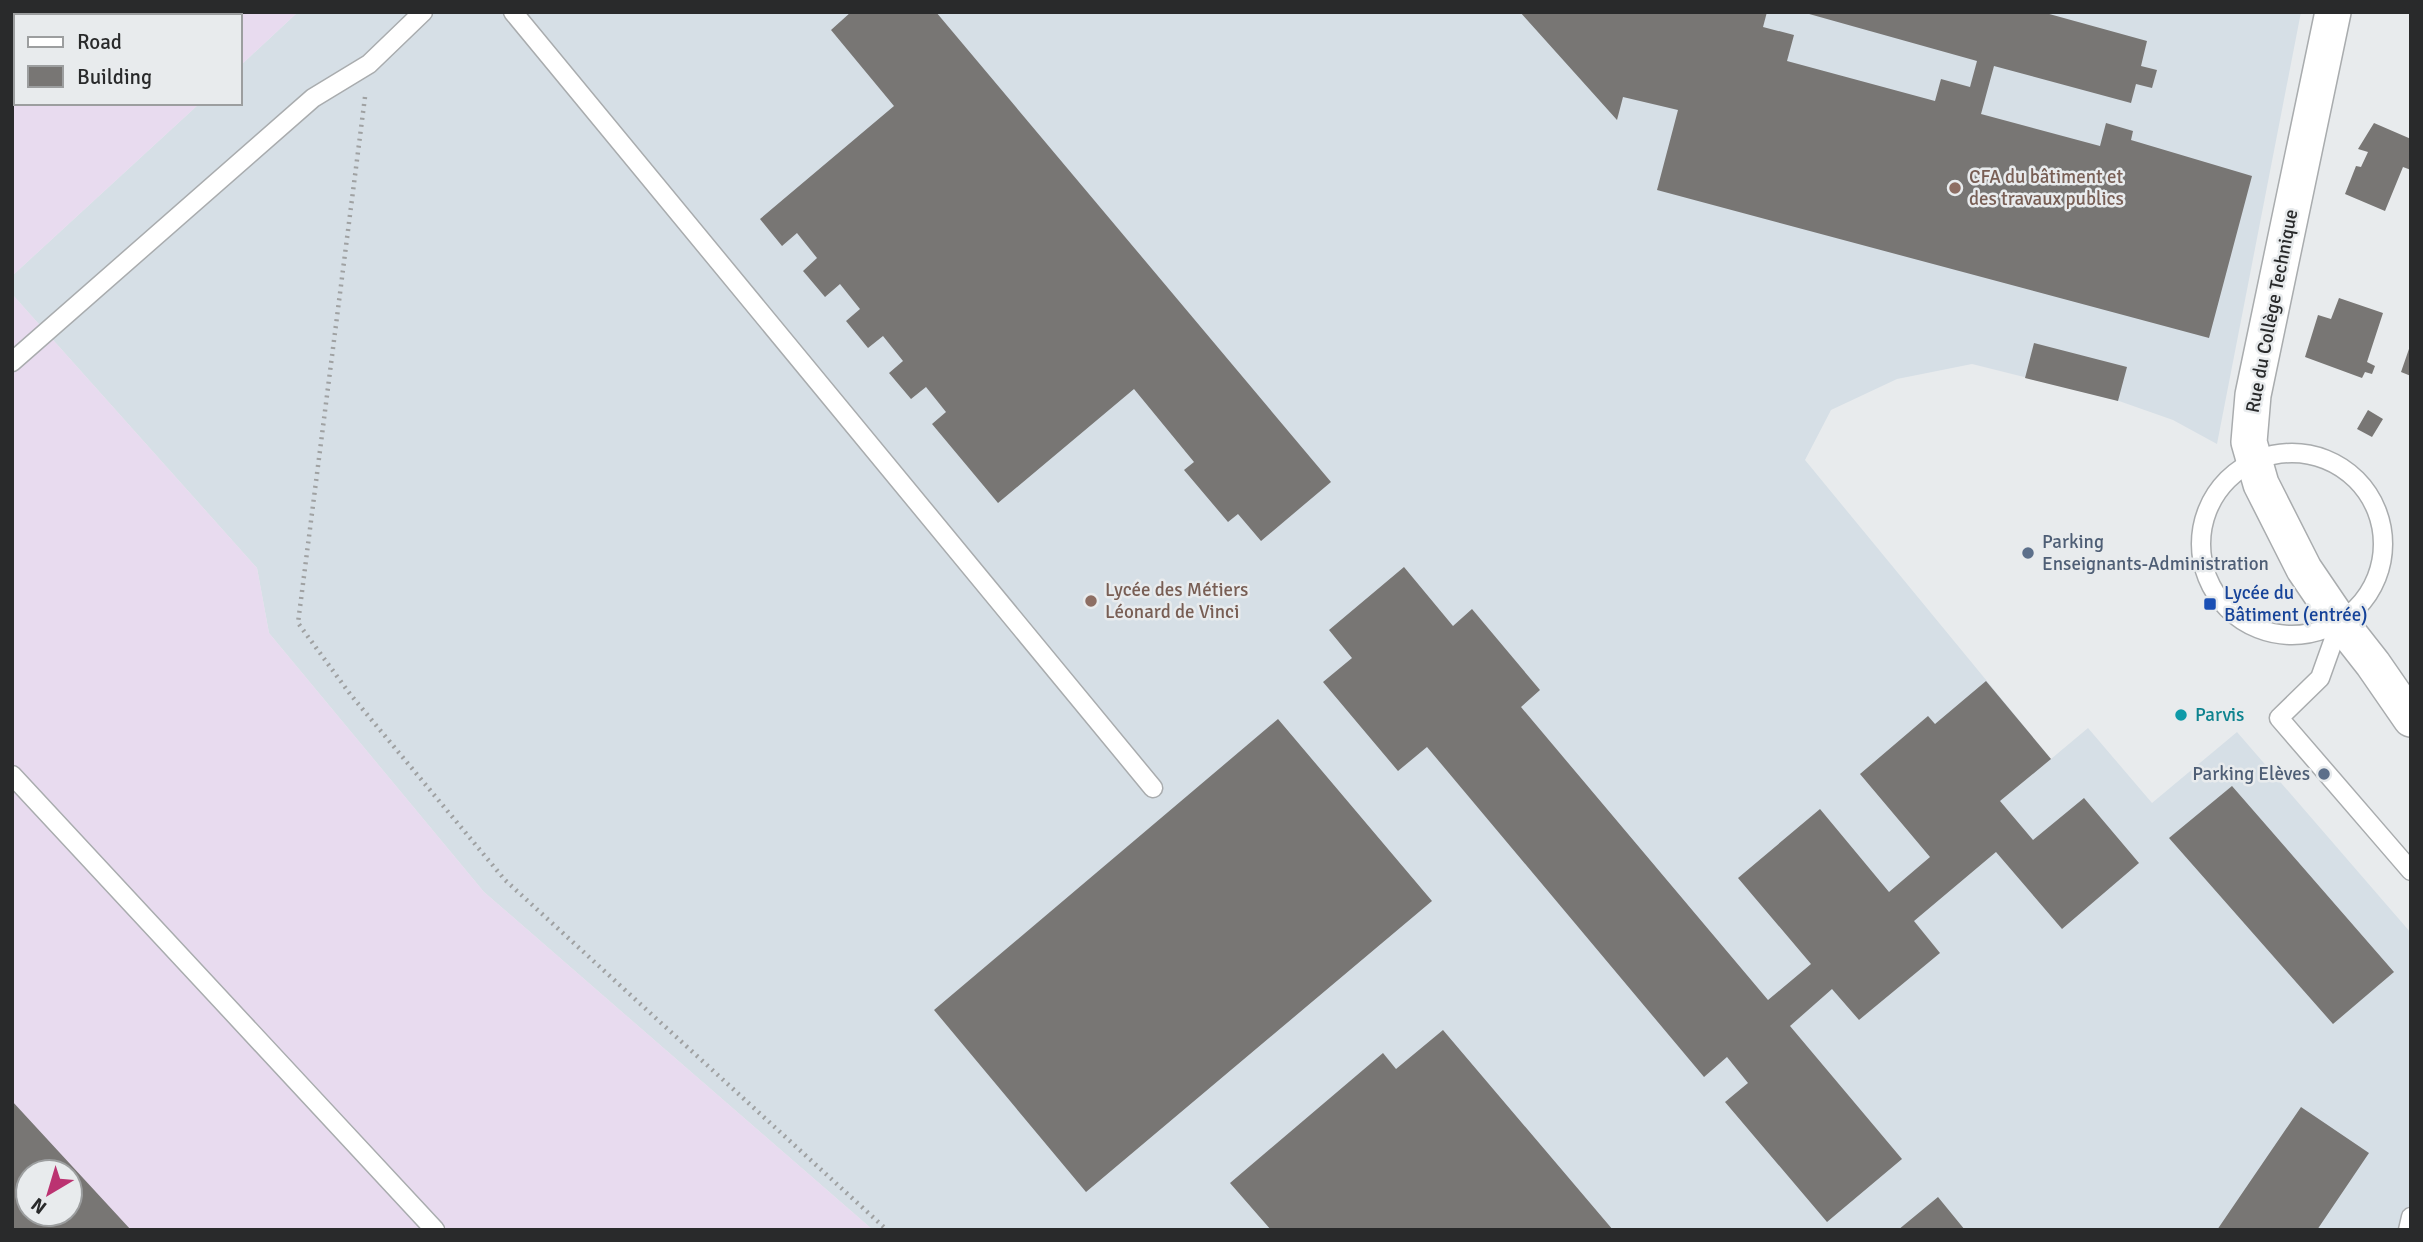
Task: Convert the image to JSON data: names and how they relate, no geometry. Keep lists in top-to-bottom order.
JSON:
{
  "streets": {
    "street": ["Rue du Collège Technique"]
  },
  "places": {
    "other": [
      "CFA du bâtiment et des travaux publics",
      "Parking Enseignants-Administration",
      "Lycée des Métiers Léonard de Vinci",
      "Parvis",
      "Parking Elèves"
    ],
    "transit": ["Lycée du Bâtiment (entrée)"]
  },
  "legend": ["Road", "Building"],
  "north": "bottom left"
}
